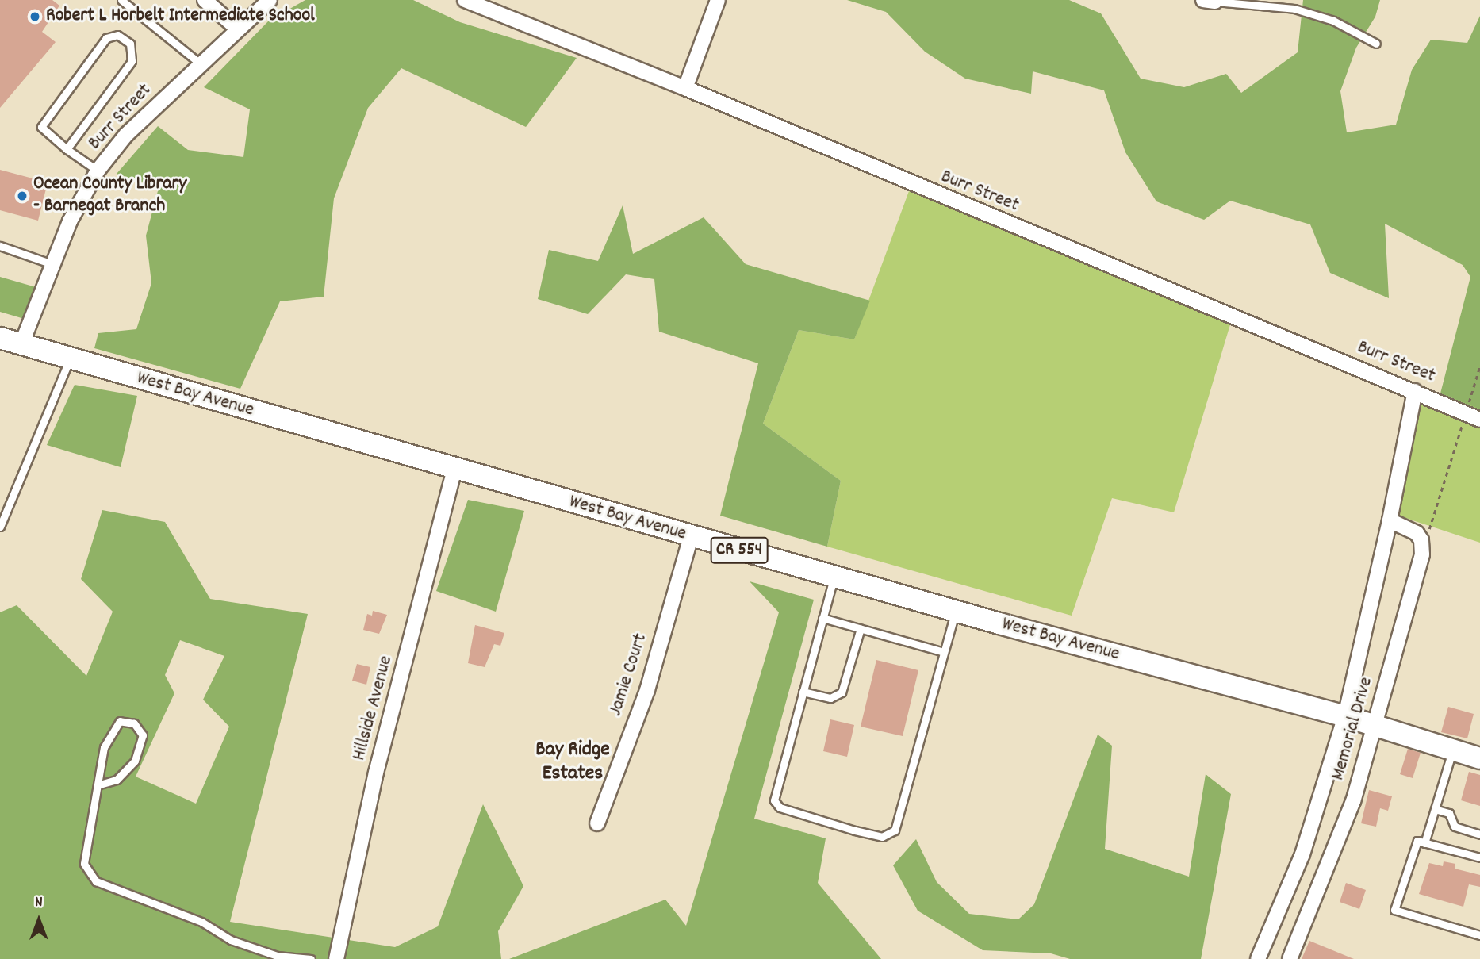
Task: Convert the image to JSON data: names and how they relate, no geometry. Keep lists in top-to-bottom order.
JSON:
{
  "streets": {
    "main road": ["West Bay Avenue", "CR 554"],
    "street": [
      "Burr Street",
      "Jamie Court",
      "Hillside Avenue",
      "Memorial Drive"
    ]
  },
  "crossings": [
    ["Burr Street", "West Bay Avenue"],
    ["Burr Street", "Memorial Drive"],
    ["West Bay Avenue", "Jamie Court"],
    ["West Bay Avenue", "Hillside Avenue"],
    ["West Bay Avenue", "Memorial Drive"]
  ],
  "districts": ["Bay Ridge Estates"],
  "places": ["Robert L Horbelt Intermediate School", "Ocean County Library - Barnegat Branch"],
  "north": "top"
}
